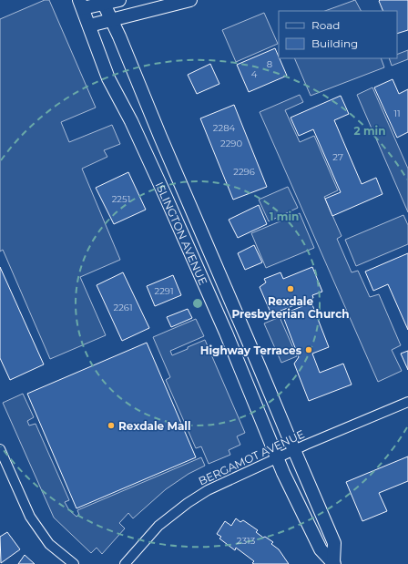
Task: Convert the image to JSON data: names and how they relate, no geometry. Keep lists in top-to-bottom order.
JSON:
{
  "streets": {
    "main road": ["ISLINGTON AVENUE"],
    "street": ["BERGAMOT AVENUE"]
  },
  "crossings": [
    ["ISLINGTON AVENUE", "BERGAMOT AVENUE"]
  ],
  "places": ["Rexdale Presbyterian Church", "Highway Terraces", "Rexdale Mall"],
  "house_numbers": [
    "8",
    "4",
    "11",
    "2284",
    "2290",
    "27",
    "2296",
    "2251",
    "2291",
    "2261",
    "2313"
  ],
  "legend": ["Road", "Building"],
  "rings": ["2 min", "1 min"]
}
